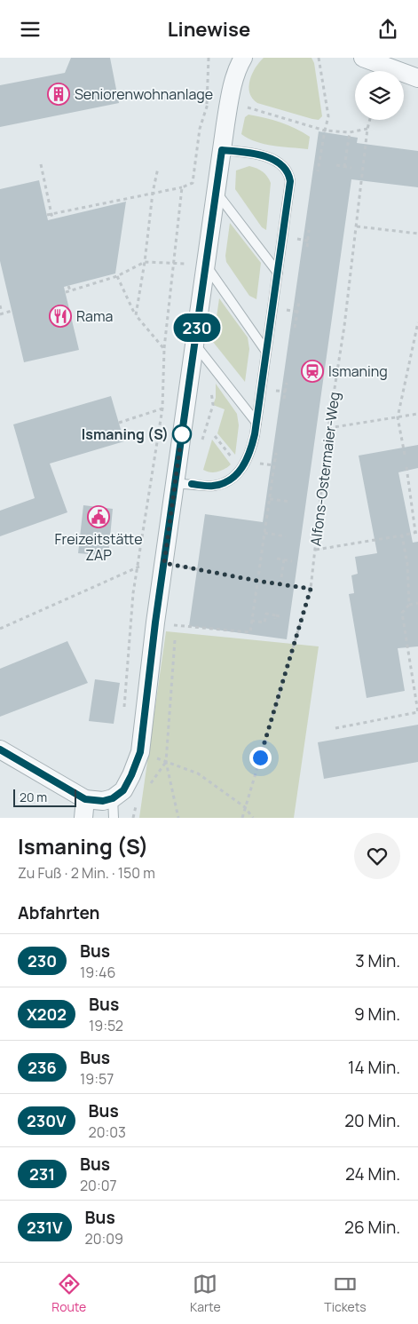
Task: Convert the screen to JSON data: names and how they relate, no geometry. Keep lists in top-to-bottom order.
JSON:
{
  "streets": {
    "path": ["Alfons-Ostermaier-Weg"]
  },
  "places": {
    "building": ["Seniorenwohnanlage"],
    "restaurant": ["Rama"],
    "station": ["Ismaning"],
    "other": ["Ismaning (S)"],
    "public building": ["Freizeitstätte ZAP"]
  },
  "lines": ["bus line 230"],
  "scale_bar": "20 m",
  "page": {
    "header": "Linewise",
    "on_map": "230",
    "scale": "20 m",
    "heading": [
      ["Ismaning (S)", "Zu Fuß · 2 Min. · 150 m"],
      "Abfahrten"
    ],
    "list": [
      {
        "mark": "230",
        "name": "Bus",
        "note": "19:46",
        "value": "3 Min."
      },
      {
        "mark": "X202",
        "name": "Bus",
        "note": "19:52",
        "value": "9 Min."
      },
      {
        "mark": "236",
        "name": "Bus",
        "note": "19:57",
        "value": "14 Min."
      },
      {
        "mark": "230V",
        "name": "Bus",
        "note": "20:03",
        "value": "20 Min."
      },
      {
        "mark": "231",
        "name": "Bus",
        "note": "20:07",
        "value": "24 Min."
      },
      {
        "mark": "231V",
        "name": "Bus",
        "note": "20:09",
        "value": "26 Min."
      }
    ],
    "tabs": ["Route", "Karte", "Tickets"]
  }
}
